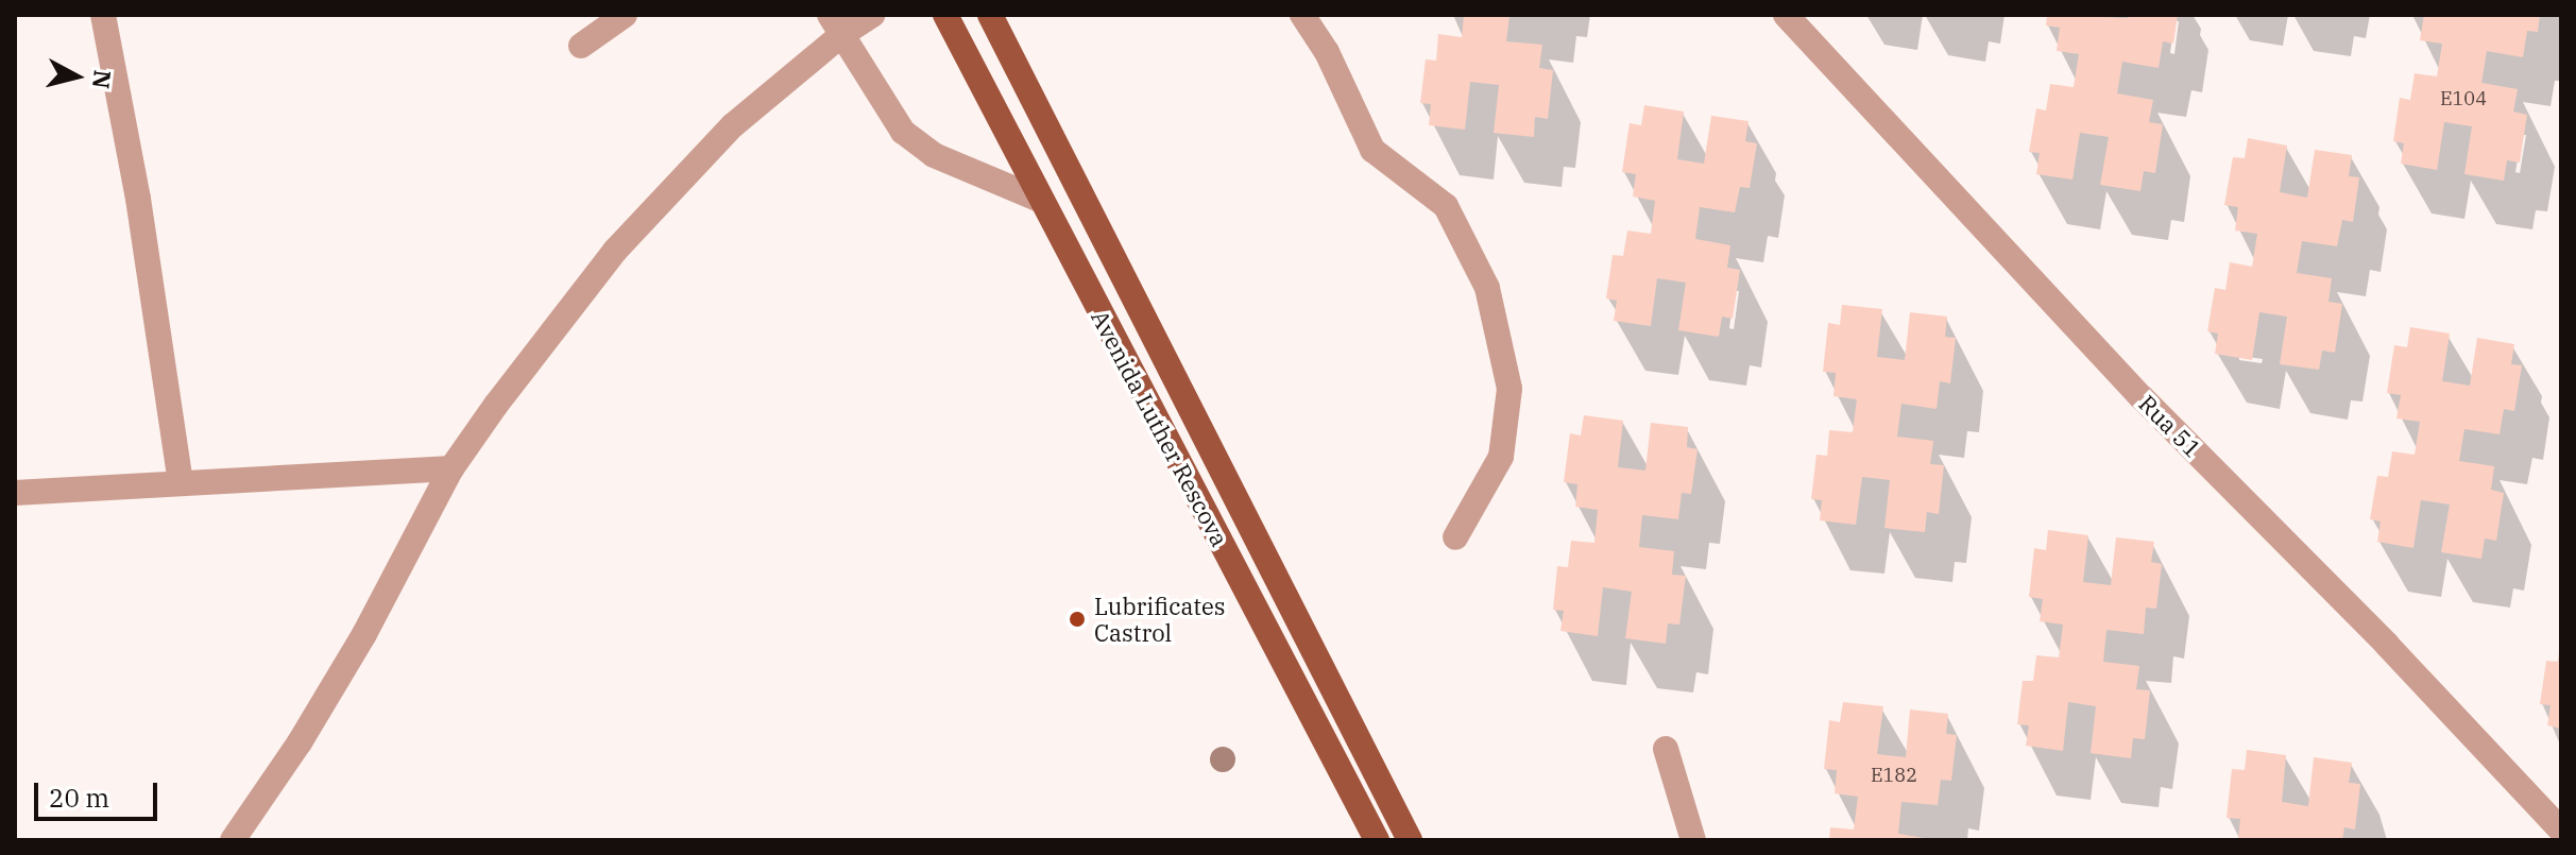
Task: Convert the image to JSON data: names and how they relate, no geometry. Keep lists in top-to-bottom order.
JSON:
{
  "streets": {
    "main road": ["Avenida Luther Rescova"],
    "street": ["Rua 51"]
  },
  "places": ["Lubrificates Castrol"],
  "house_numbers": ["E104", "E182"],
  "scale_bar": "20 m",
  "north": "right"
}
